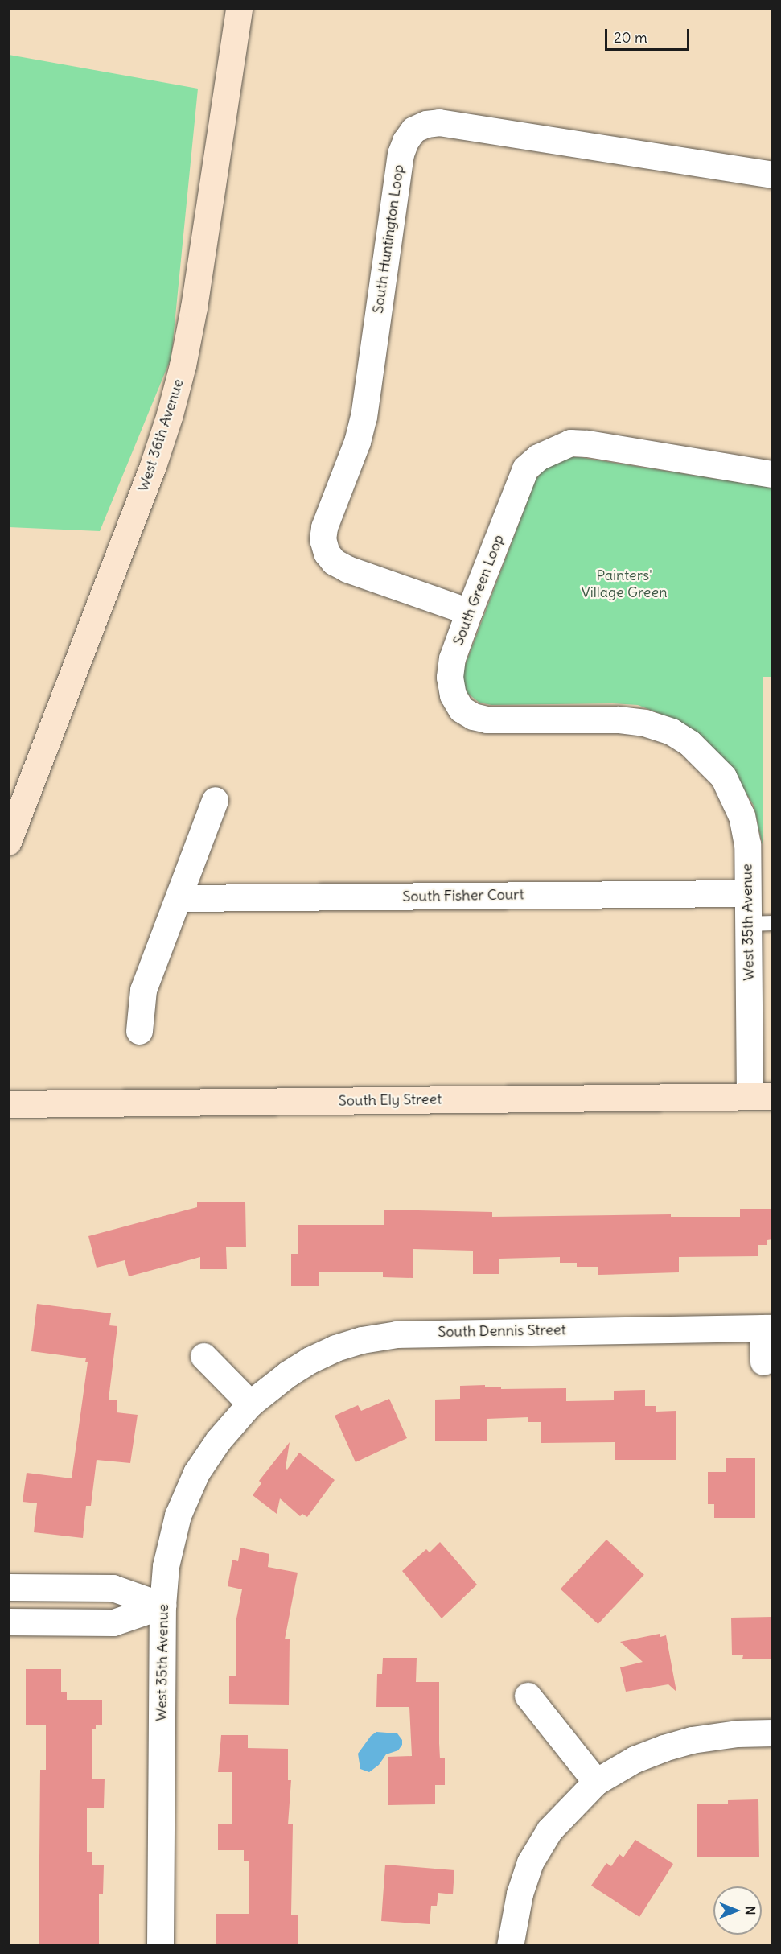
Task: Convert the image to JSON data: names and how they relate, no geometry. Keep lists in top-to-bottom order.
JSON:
{
  "streets": {
    "street": [
      "South Huntington Loop",
      "West 36th Avenue",
      "South Green Loop",
      "South Fisher Court",
      "West 35th Avenue",
      "South Ely Street",
      "South Dennis Street"
    ]
  },
  "crossings": [
    ["South Huntington Loop", "South Green Loop"],
    ["South Green Loop", "West 35th Avenue"],
    ["South Fisher Court", "West 35th Avenue"],
    ["West 35th Avenue", "South Ely Street"],
    ["West 35th Avenue", "South Dennis Street"]
  ],
  "parks": ["Painters' Village Green"],
  "scale_bar": "20 m",
  "north": "right"
}
